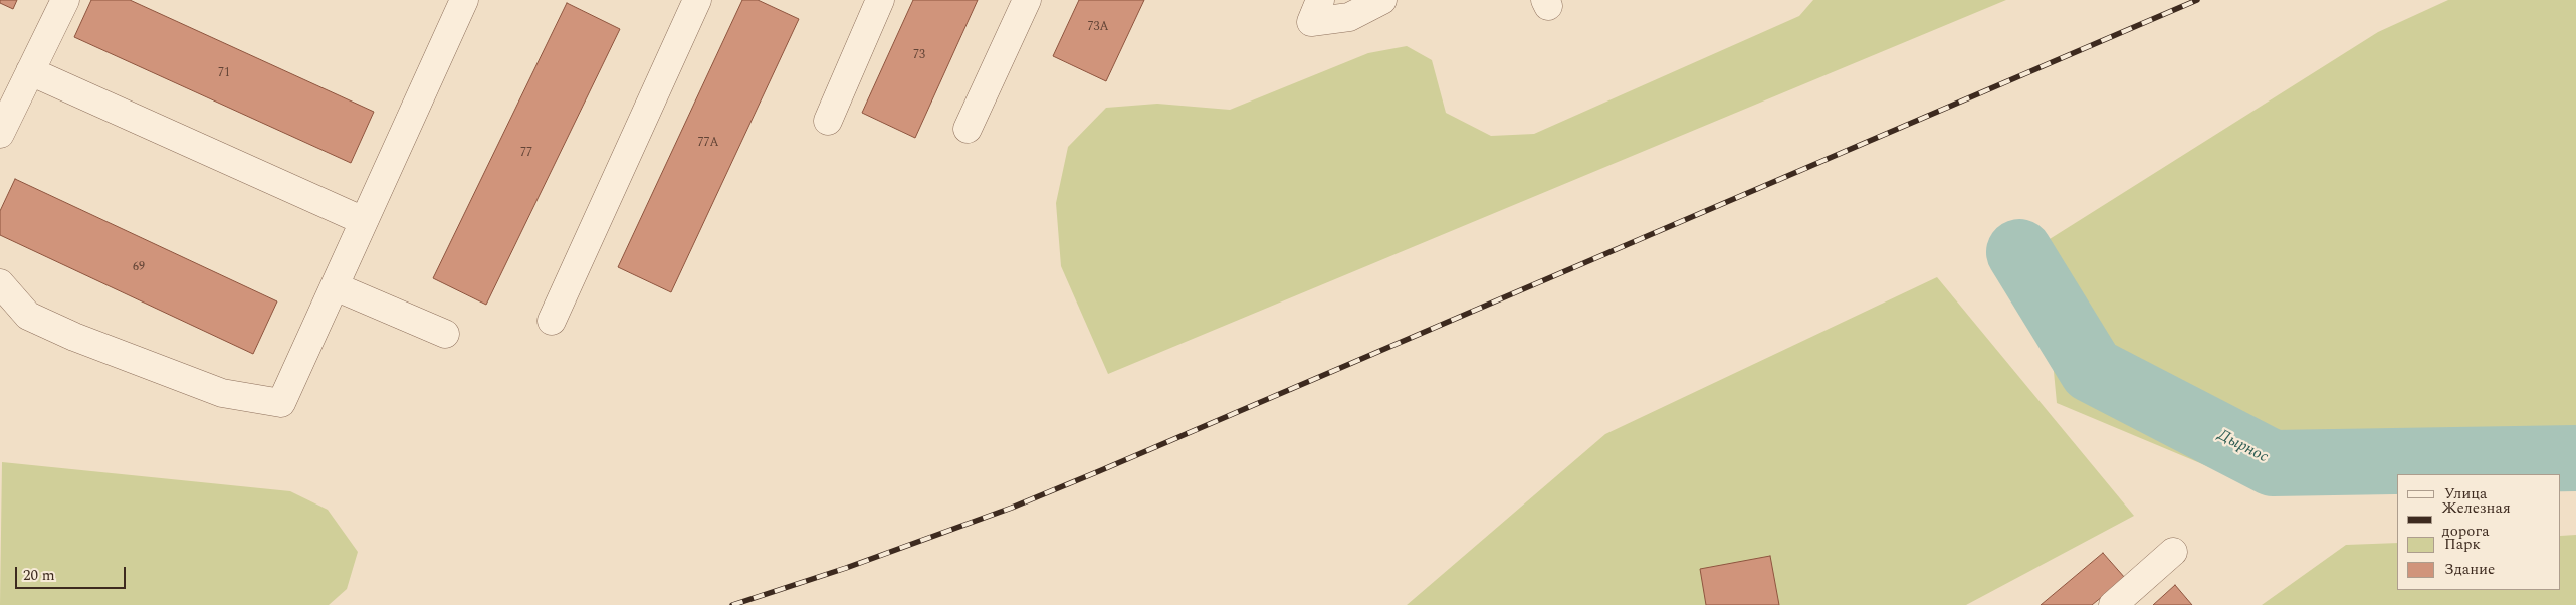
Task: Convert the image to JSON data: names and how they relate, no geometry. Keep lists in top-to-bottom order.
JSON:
{
  "water": ["Дырнос"],
  "house_numbers": [
    "73А",
    "73",
    "71",
    "77А",
    "77",
    "69"
  ],
  "legend": [
    "Улица",
    "Железная дорога",
    "Парк",
    "Здание"
  ],
  "scale_bar": "20 m"
}
